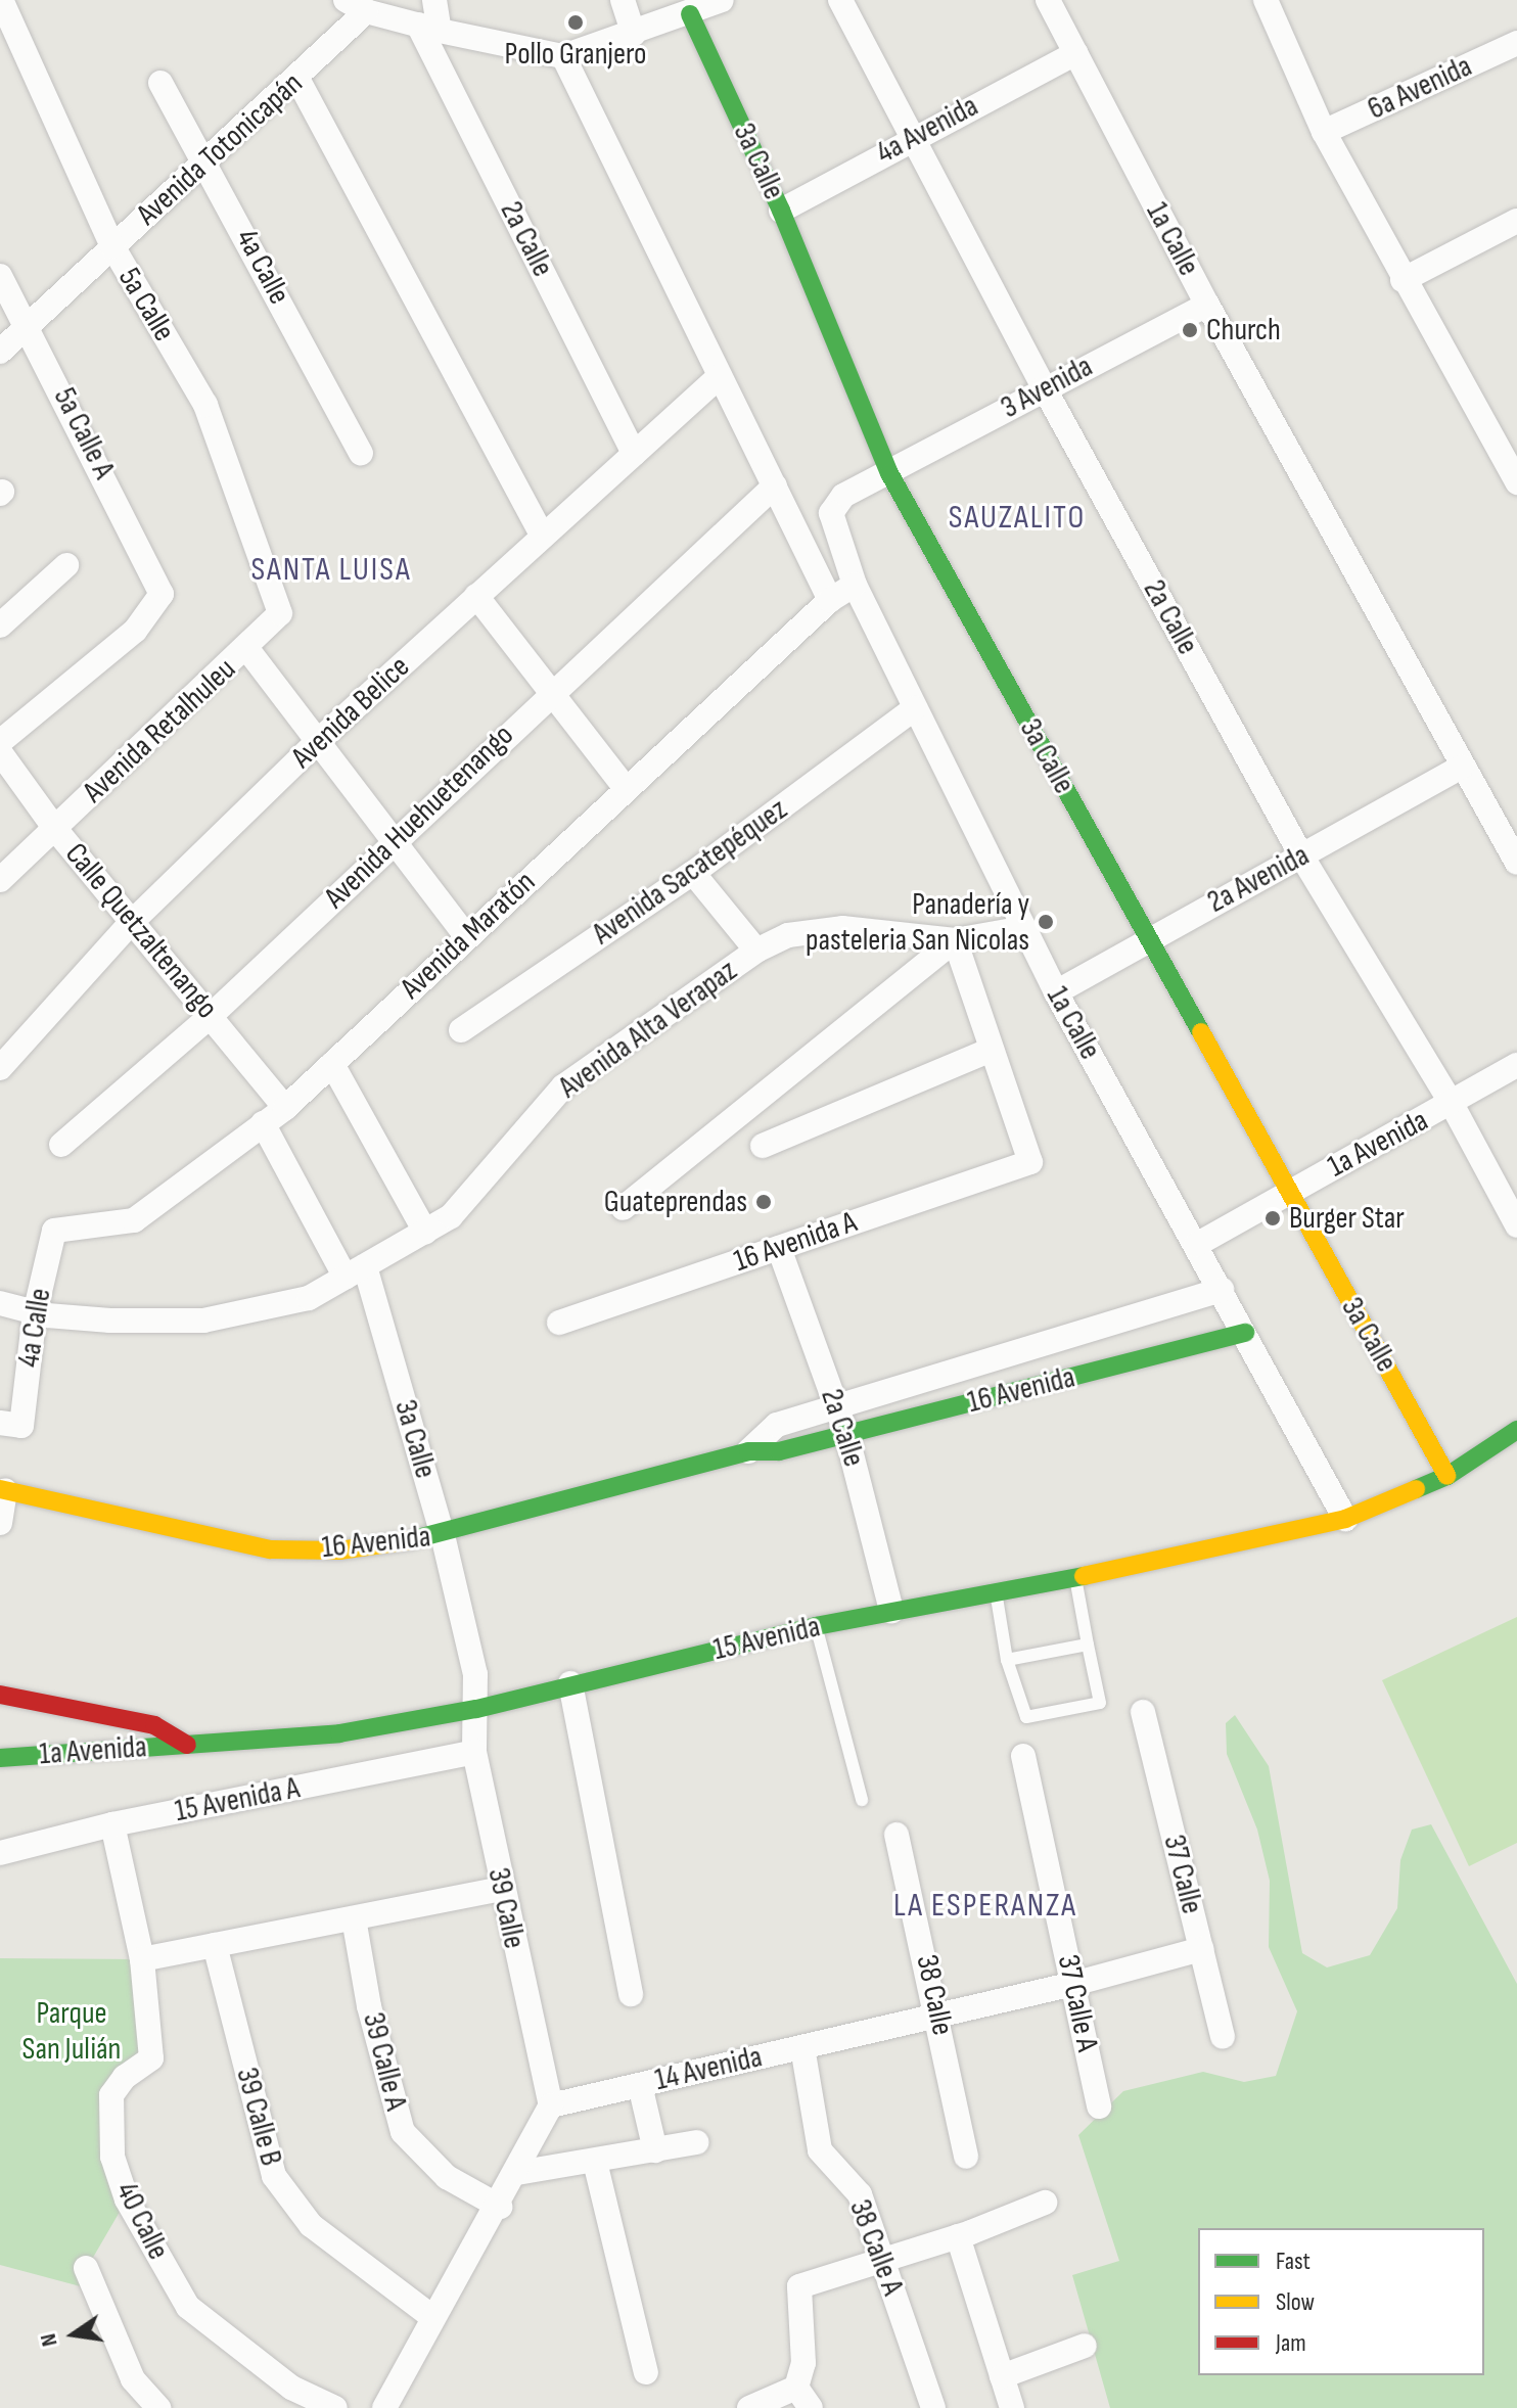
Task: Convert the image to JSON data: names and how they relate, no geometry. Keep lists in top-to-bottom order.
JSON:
{
  "streets": {
    "street": [
      "6a Avenida",
      "4a Avenida",
      "Avenida Totonicapán",
      "3a Calle",
      "2a Calle",
      "1a Calle",
      "4a Calle",
      "5a Calle",
      "3 Avenida",
      "5a Calle A",
      "Avenida Belice",
      "Avenida Retalhuleu",
      "Avenida Huehuetenango",
      "Avenida Sacatepéquez",
      "2a Avenida",
      "Calle Quetzaltenango",
      "Avenida Maratón",
      "Avenida Alta Verapaz",
      "1a Avenida",
      "16 Avenida A",
      "16 Avenida",
      "15 Avenida",
      "15 Avenida A",
      "37 Calle",
      "39 Calle",
      "38 Calle",
      "37 Calle A",
      "39 Calle A",
      "14 Avenida",
      "39 Calle B",
      "40 Calle",
      "38 Calle A"
    ]
  },
  "crossings": [
    ["4a Avenida", "3a Calle"],
    ["4a Avenida", "2a Calle"],
    ["4a Avenida", "1a Calle"],
    ["Avenida Totonicapán", "4a Calle"],
    ["Avenida Totonicapán", "5a Calle"],
    ["Avenida Totonicapán", "5a Calle A"],
    ["3a Calle", "3 Avenida"],
    ["3a Calle", "2a Avenida"],
    ["3a Calle", "Avenida Alta Verapaz"],
    ["3a Calle", "1a Avenida"],
    ["3a Calle", "16 Avenida"],
    ["3a Calle", "15 Avenida"],
    ["3a Calle", "39 Calle"],
    ["2a Calle", "3 Avenida"],
    ["2a Calle", "Avenida Belice"],
    ["2a Calle", "2a Avenida"],
    ["2a Calle", "1a Avenida"],
    ["2a Calle", "16 Avenida A"],
    ["2a Calle", "16 Avenida"],
    ["2a Calle", "15 Avenida"],
    ["1a Calle", "3 Avenida"],
    ["1a Calle", "Avenida Sacatepéquez"],
    ["1a Calle", "2a Avenida"],
    ["1a Calle", "Avenida Maratón"],
    ["1a Calle", "Avenida Alta Verapaz"],
    ["1a Calle", "1a Avenida"],
    ["1a Calle", "16 Avenida"],
    ["1a Calle", "15 Avenida"],
    ["4a Calle", "Avenida Maratón"],
    ["4a Calle", "Avenida Alta Verapaz"],
    ["5a Calle", "Avenida Retalhuleu"],
    ["Avenida Belice", "Calle Quetzaltenango"],
    ["Avenida Retalhuleu", "Calle Quetzaltenango"],
    ["Avenida Huehuetenango", "Calle Quetzaltenango"],
    ["Calle Quetzaltenango", "Avenida Maratón"],
    ["1a Avenida", "15 Avenida"],
    ["1a Avenida", "15 Avenida A"],
    ["15 Avenida", "15 Avenida A"],
    ["15 Avenida", "39 Calle"],
    ["15 Avenida A", "39 Calle"],
    ["15 Avenida A", "40 Calle"],
    ["37 Calle", "14 Avenida"],
    ["39 Calle", "14 Avenida"],
    ["38 Calle", "14 Avenida"],
    ["37 Calle A", "14 Avenida"],
    ["14 Avenida", "38 Calle A"]
  ],
  "districts": ["SAUZALITO", "SANTA LUISA", "LA ESPERANZA"],
  "parks": ["Parque San Julián"],
  "places": [
    "Pollo Granjero",
    "Church",
    "Panadería y pasteleria San Nicolas",
    "Guateprendas",
    "Burger Star"
  ],
  "legend": ["Fast", "Slow", "Jam"],
  "north": "left"
}
